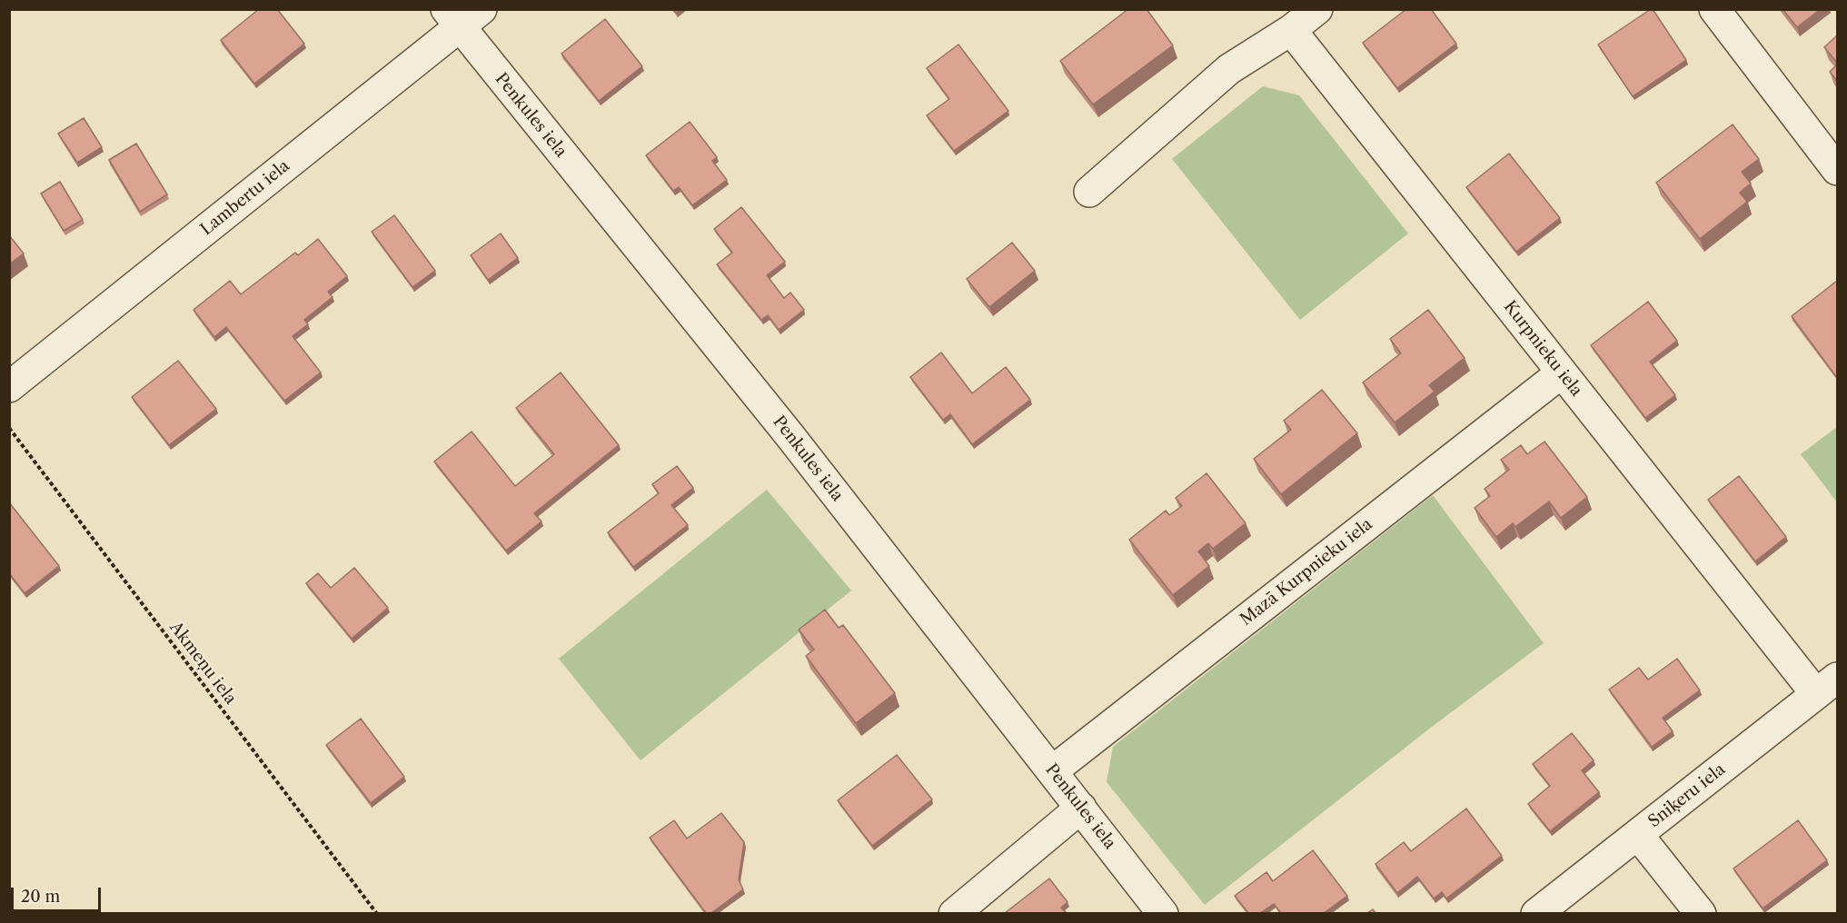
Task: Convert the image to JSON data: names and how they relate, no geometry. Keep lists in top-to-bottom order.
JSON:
{
  "streets": {
    "street": [
      "Penkules iela",
      "Lambertu iela",
      "Kurpnieku iela",
      "Mazā Kurpnieku iela",
      "Sniķeru iela"
    ],
    "path": ["Akmeņu iela"]
  },
  "crossings": [
    ["Penkules iela", "Lambertu iela"],
    ["Penkules iela", "Mazā Kurpnieku iela"],
    ["Kurpnieku iela", "Mazā Kurpnieku iela"],
    ["Kurpnieku iela", "Sniķeru iela"]
  ],
  "scale_bar": "20 m"
}
